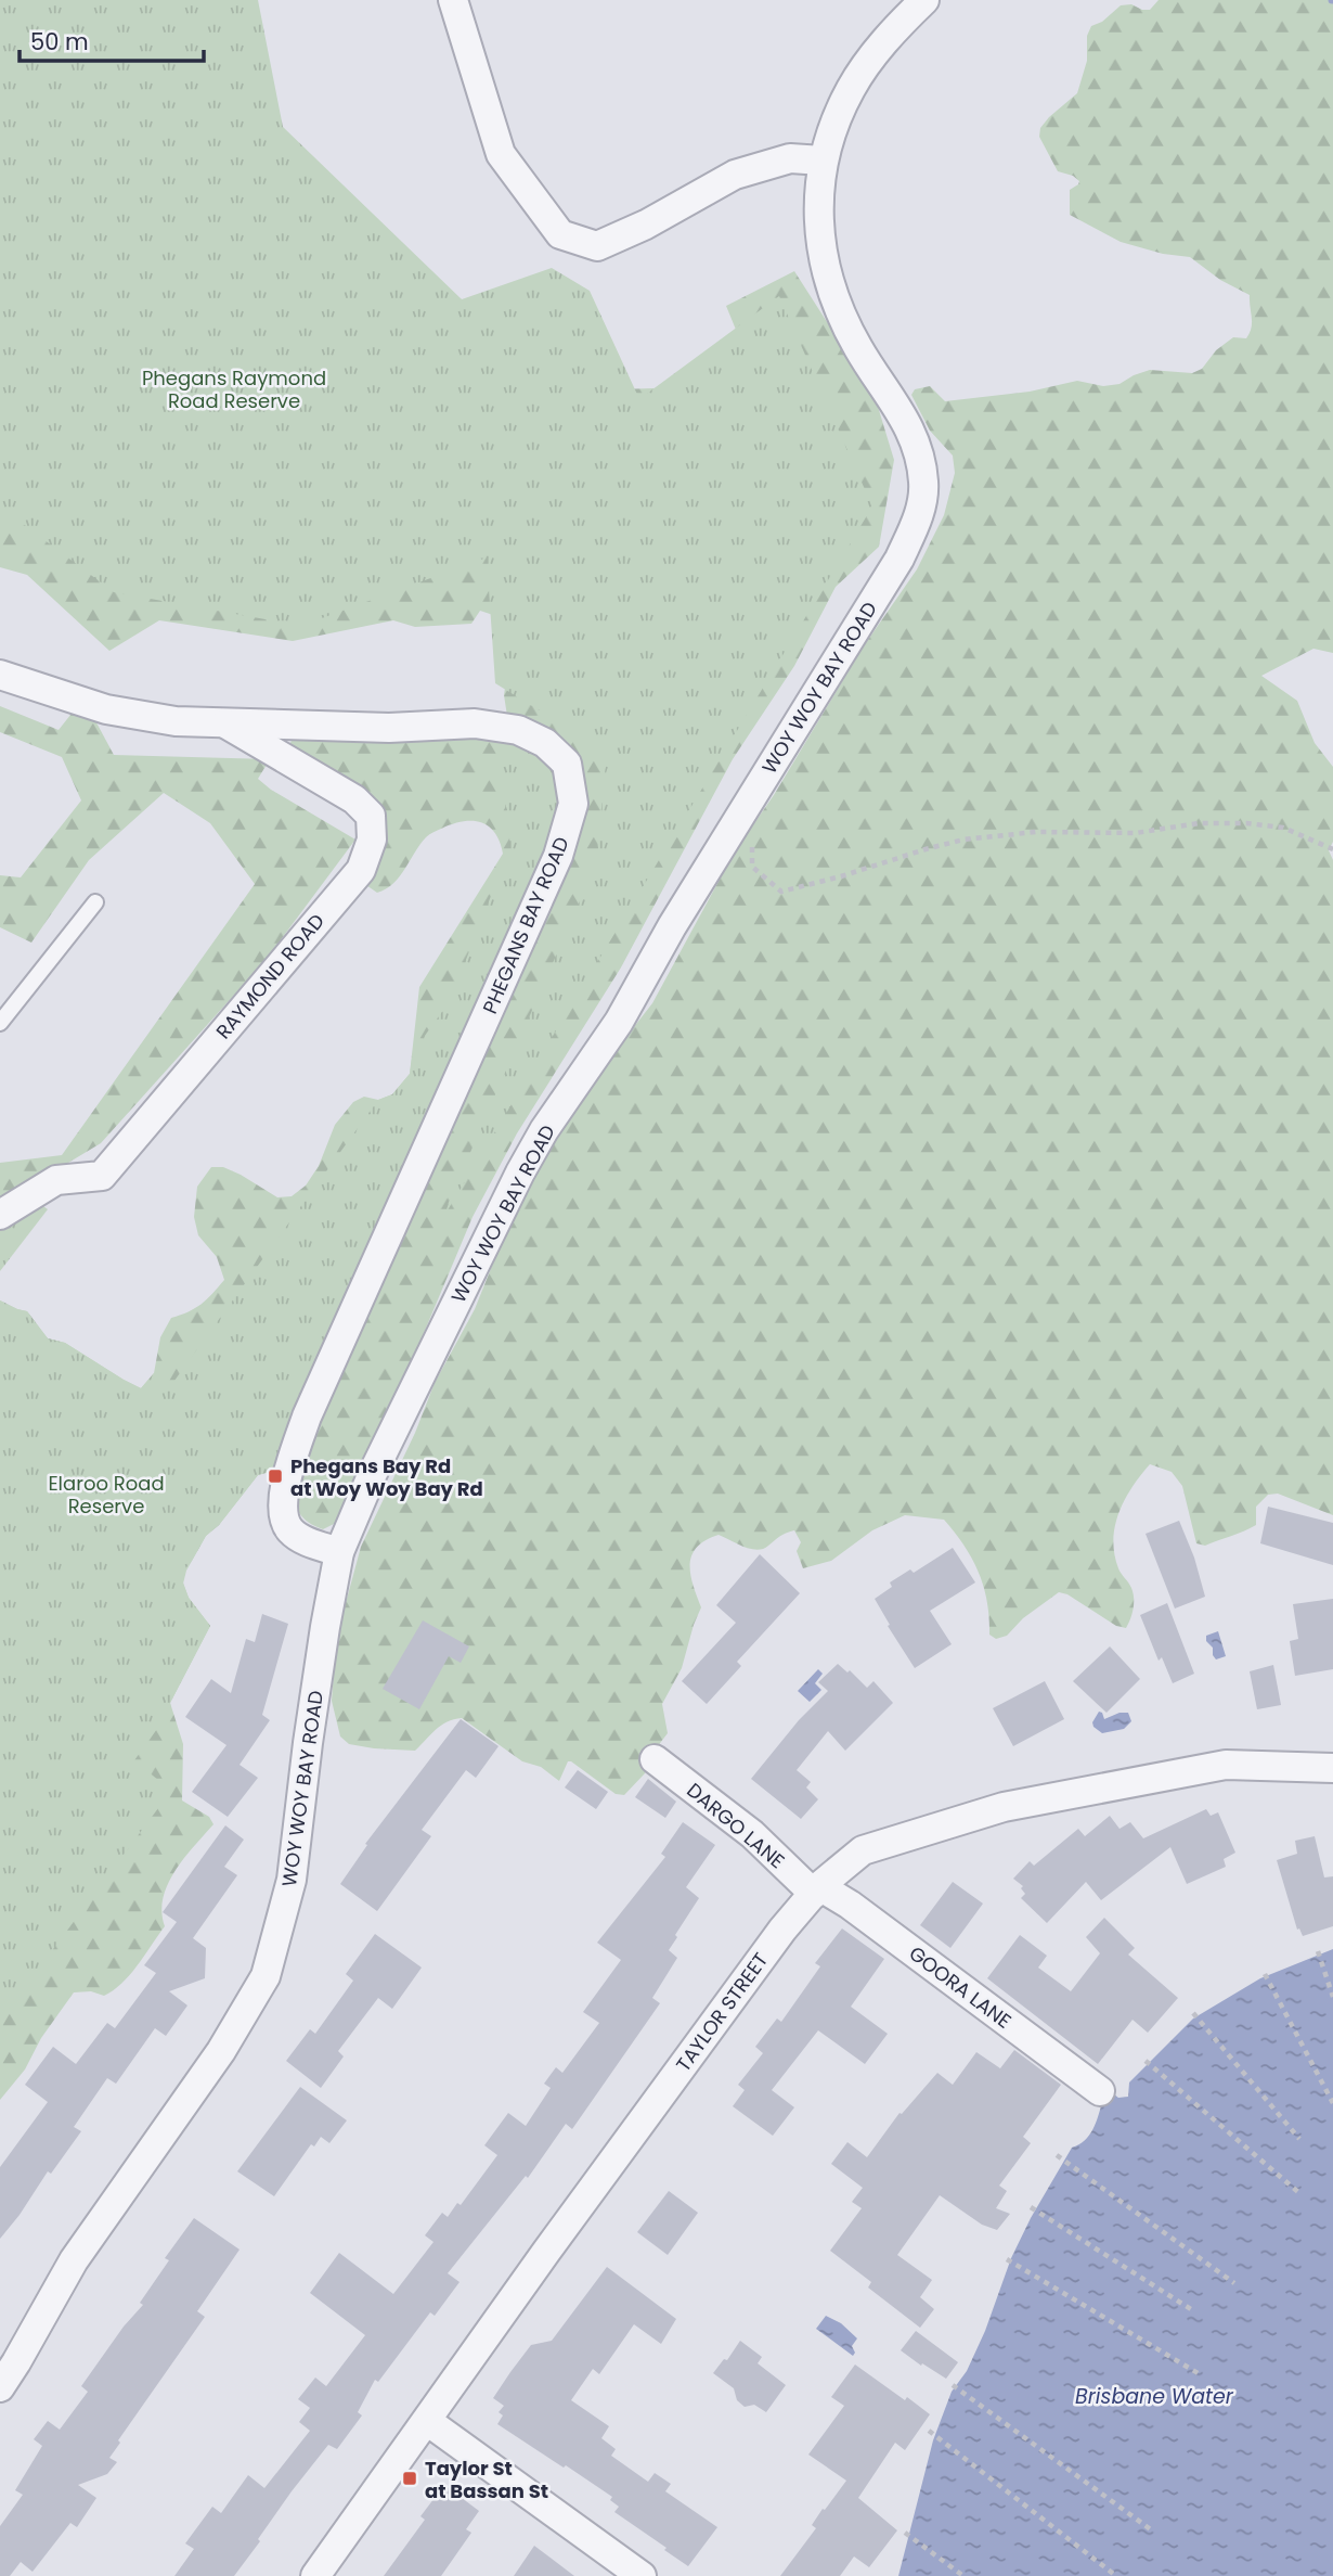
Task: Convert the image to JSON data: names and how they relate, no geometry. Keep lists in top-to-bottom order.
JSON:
{
  "streets": {
    "street": [
      "WOY WOY BAY ROAD",
      "PHEGANS BAY ROAD",
      "RAYMOND ROAD",
      "DARGO LANE",
      "GOORA LANE",
      "TAYLOR STREET"
    ]
  },
  "crossings": [
    ["WOY WOY BAY ROAD", "PHEGANS BAY ROAD"],
    ["PHEGANS BAY ROAD", "RAYMOND ROAD"],
    ["DARGO LANE", "GOORA LANE"],
    ["DARGO LANE", "TAYLOR STREET"],
    ["GOORA LANE", "TAYLOR STREET"]
  ],
  "water": ["Brisbane Water"],
  "parks": ["Phegans Raymond Road Reserve", "Elaroo Road Reserve"],
  "places": {
    "transit": ["Phegans Bay Rd at Woy Woy Bay Rd", "Taylor St at Bassan St"]
  },
  "scale_bar": "50 m"
}
